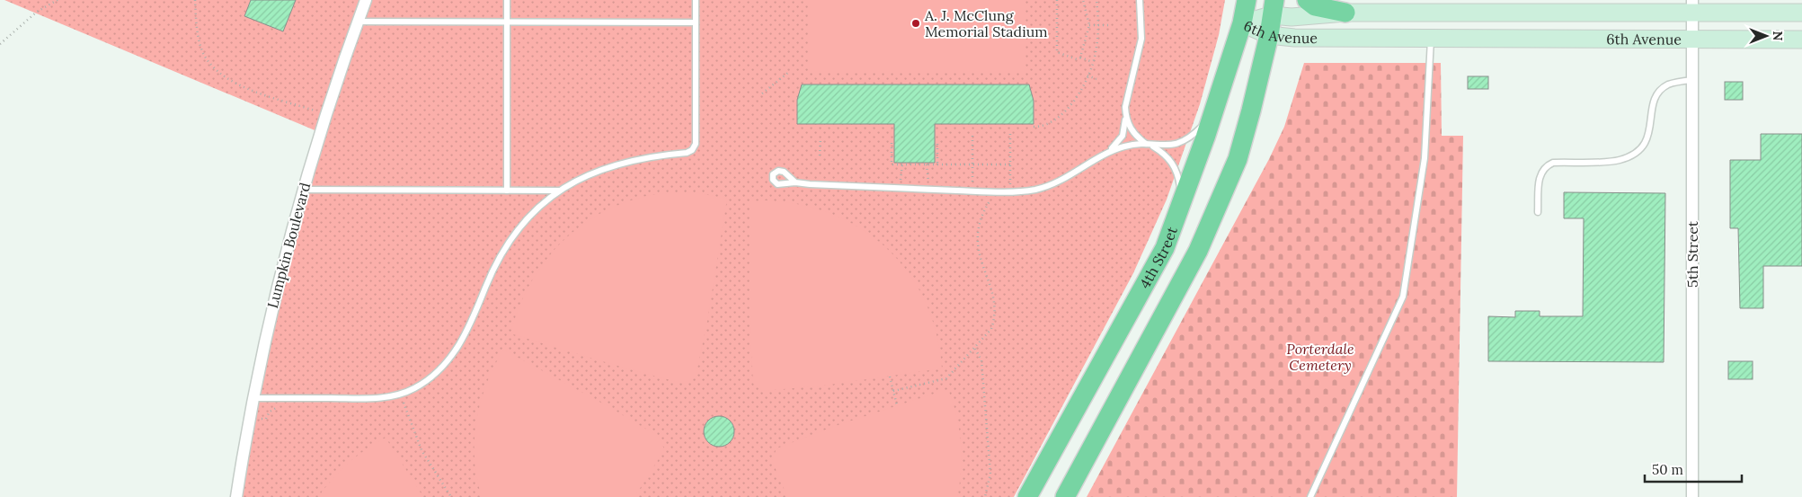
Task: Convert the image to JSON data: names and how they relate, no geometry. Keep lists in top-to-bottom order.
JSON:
{
  "streets": {
    "highway": ["4th Street"],
    "main road": ["6th Avenue"],
    "street": ["Lumpkin Boulevard", "5th Street"]
  },
  "crossings": [
    ["6th Avenue", "5th Street"],
    ["6th Avenue", "4th Street"]
  ],
  "parks": ["Porterdale Cemetery"],
  "places": ["A. J. McClung Memorial Stadium"],
  "scale_bar": "50 m",
  "north": "right"
}
